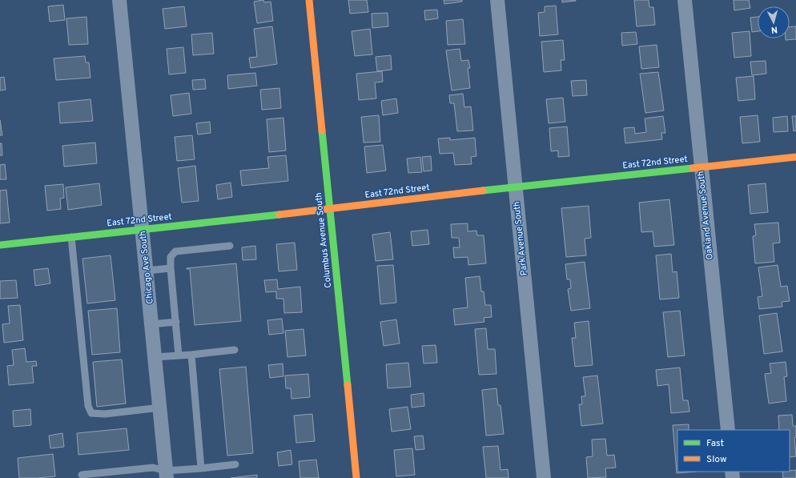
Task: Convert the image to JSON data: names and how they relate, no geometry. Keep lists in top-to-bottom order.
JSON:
{
  "streets": {
    "street": [
      "East 72nd Street",
      "Oakland Avenue South",
      "Park Avenue South",
      "Columbus Avenue South",
      "Chicago Ave South"
    ]
  },
  "crossings": [
    ["East 72nd Street", "Oakland Avenue South"],
    ["East 72nd Street", "Park Avenue South"],
    ["East 72nd Street", "Columbus Avenue South"],
    ["East 72nd Street", "Chicago Ave South"]
  ],
  "legend": ["Fast", "Slow"],
  "north": "bottom"
}
